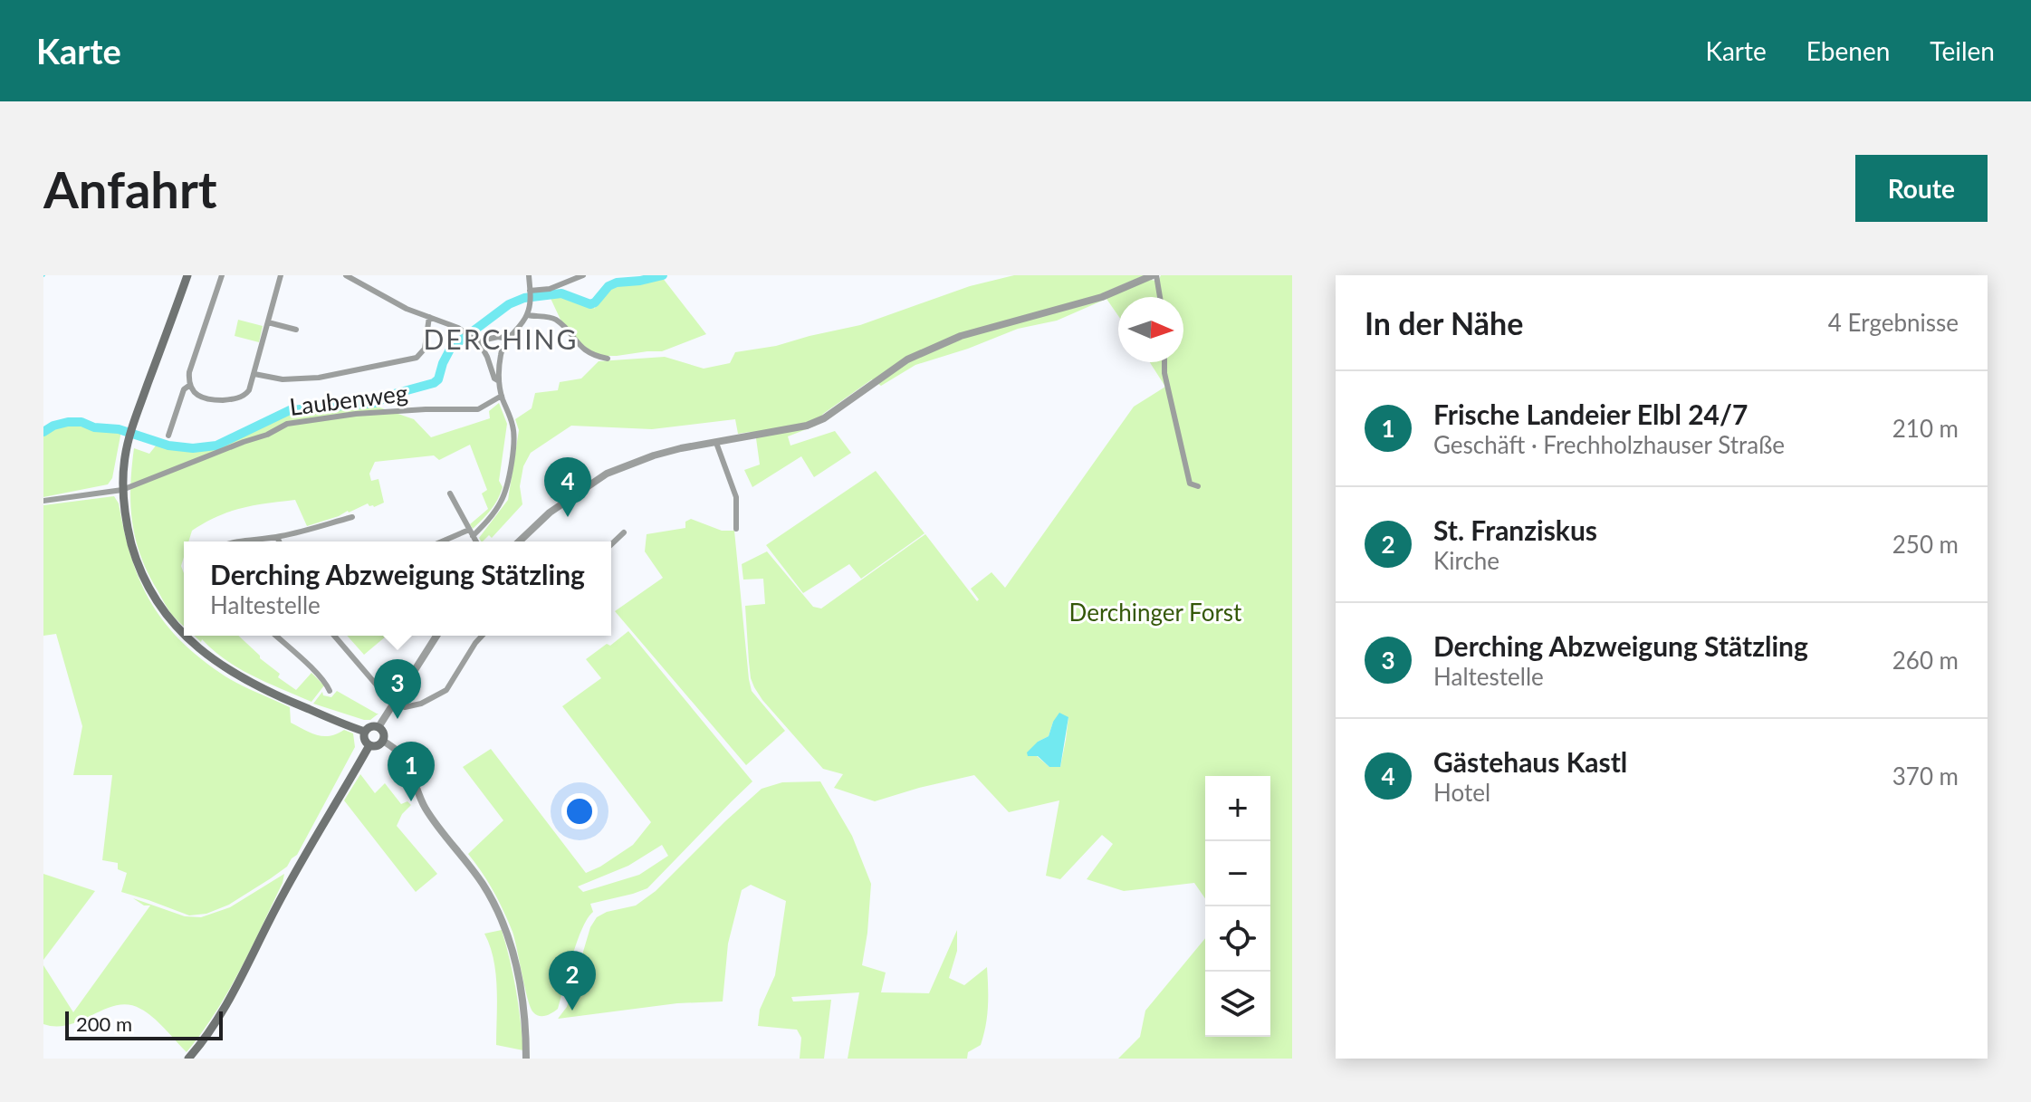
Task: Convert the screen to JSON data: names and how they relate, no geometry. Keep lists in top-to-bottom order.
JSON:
{
  "streets": {
    "street": ["Laubenweg"]
  },
  "districts": ["DERCHING"],
  "parks": ["Derchinger Forst"],
  "scale_bar": "200 m",
  "north": "right",
  "page": {
    "header": "Karte",
    "nav": ["Karte", "Ebenen", "Teilen"],
    "buttons": "Route",
    "title": "Anfahrt",
    "heading": ["In der Nähe", "4 Ergebnisse"],
    "list": [
      {
        "mark": "1",
        "name": "Frische Landeier Elbl 24/7",
        "note": "Geschäft · Frechholzhauser Straße",
        "value": "210 m"
      },
      {
        "mark": "2",
        "name": "St. Franziskus",
        "note": "Kirche",
        "value": "250 m"
      },
      {
        "mark": "3",
        "name": "Derching Abzweigung Stätzling",
        "note": "Haltestelle",
        "value": "260 m"
      },
      {
        "mark": "4",
        "name": "Gästehaus Kastl",
        "note": "Hotel",
        "value": "370 m"
      }
    ],
    "pins": [
      "4",
      "3",
      "1",
      "2"
    ],
    "popup": ["Derching Abzweigung Stätzling", "Haltestelle"],
    "map_buttons": ["+", "−"],
    "scale": "200 m"
  }
}
